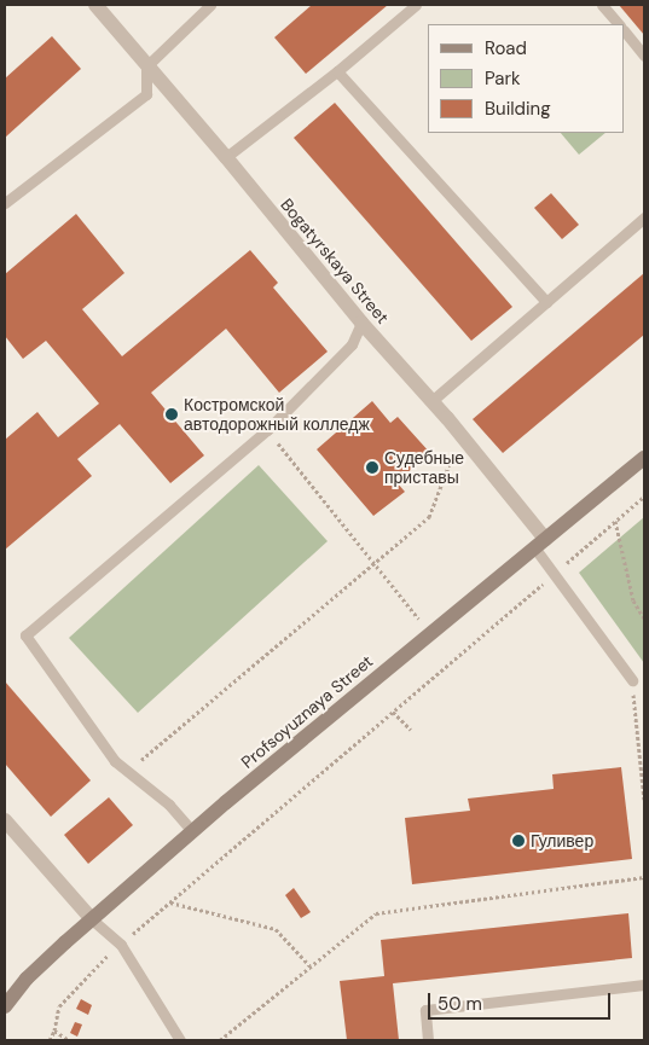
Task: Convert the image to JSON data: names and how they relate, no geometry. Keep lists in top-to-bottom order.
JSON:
{
  "streets": {
    "main road": ["Profsoyuznaya Street"],
    "street": ["Bogatyrskaya Street"]
  },
  "crossings": [
    ["Bogatyrskaya Street", "Profsoyuznaya Street"]
  ],
  "places": ["Костромской автодорожный колледж", "Судебные приставы", "Гуливер"],
  "legend": ["Road", "Park", "Building"],
  "scale_bar": "50 m"
}
